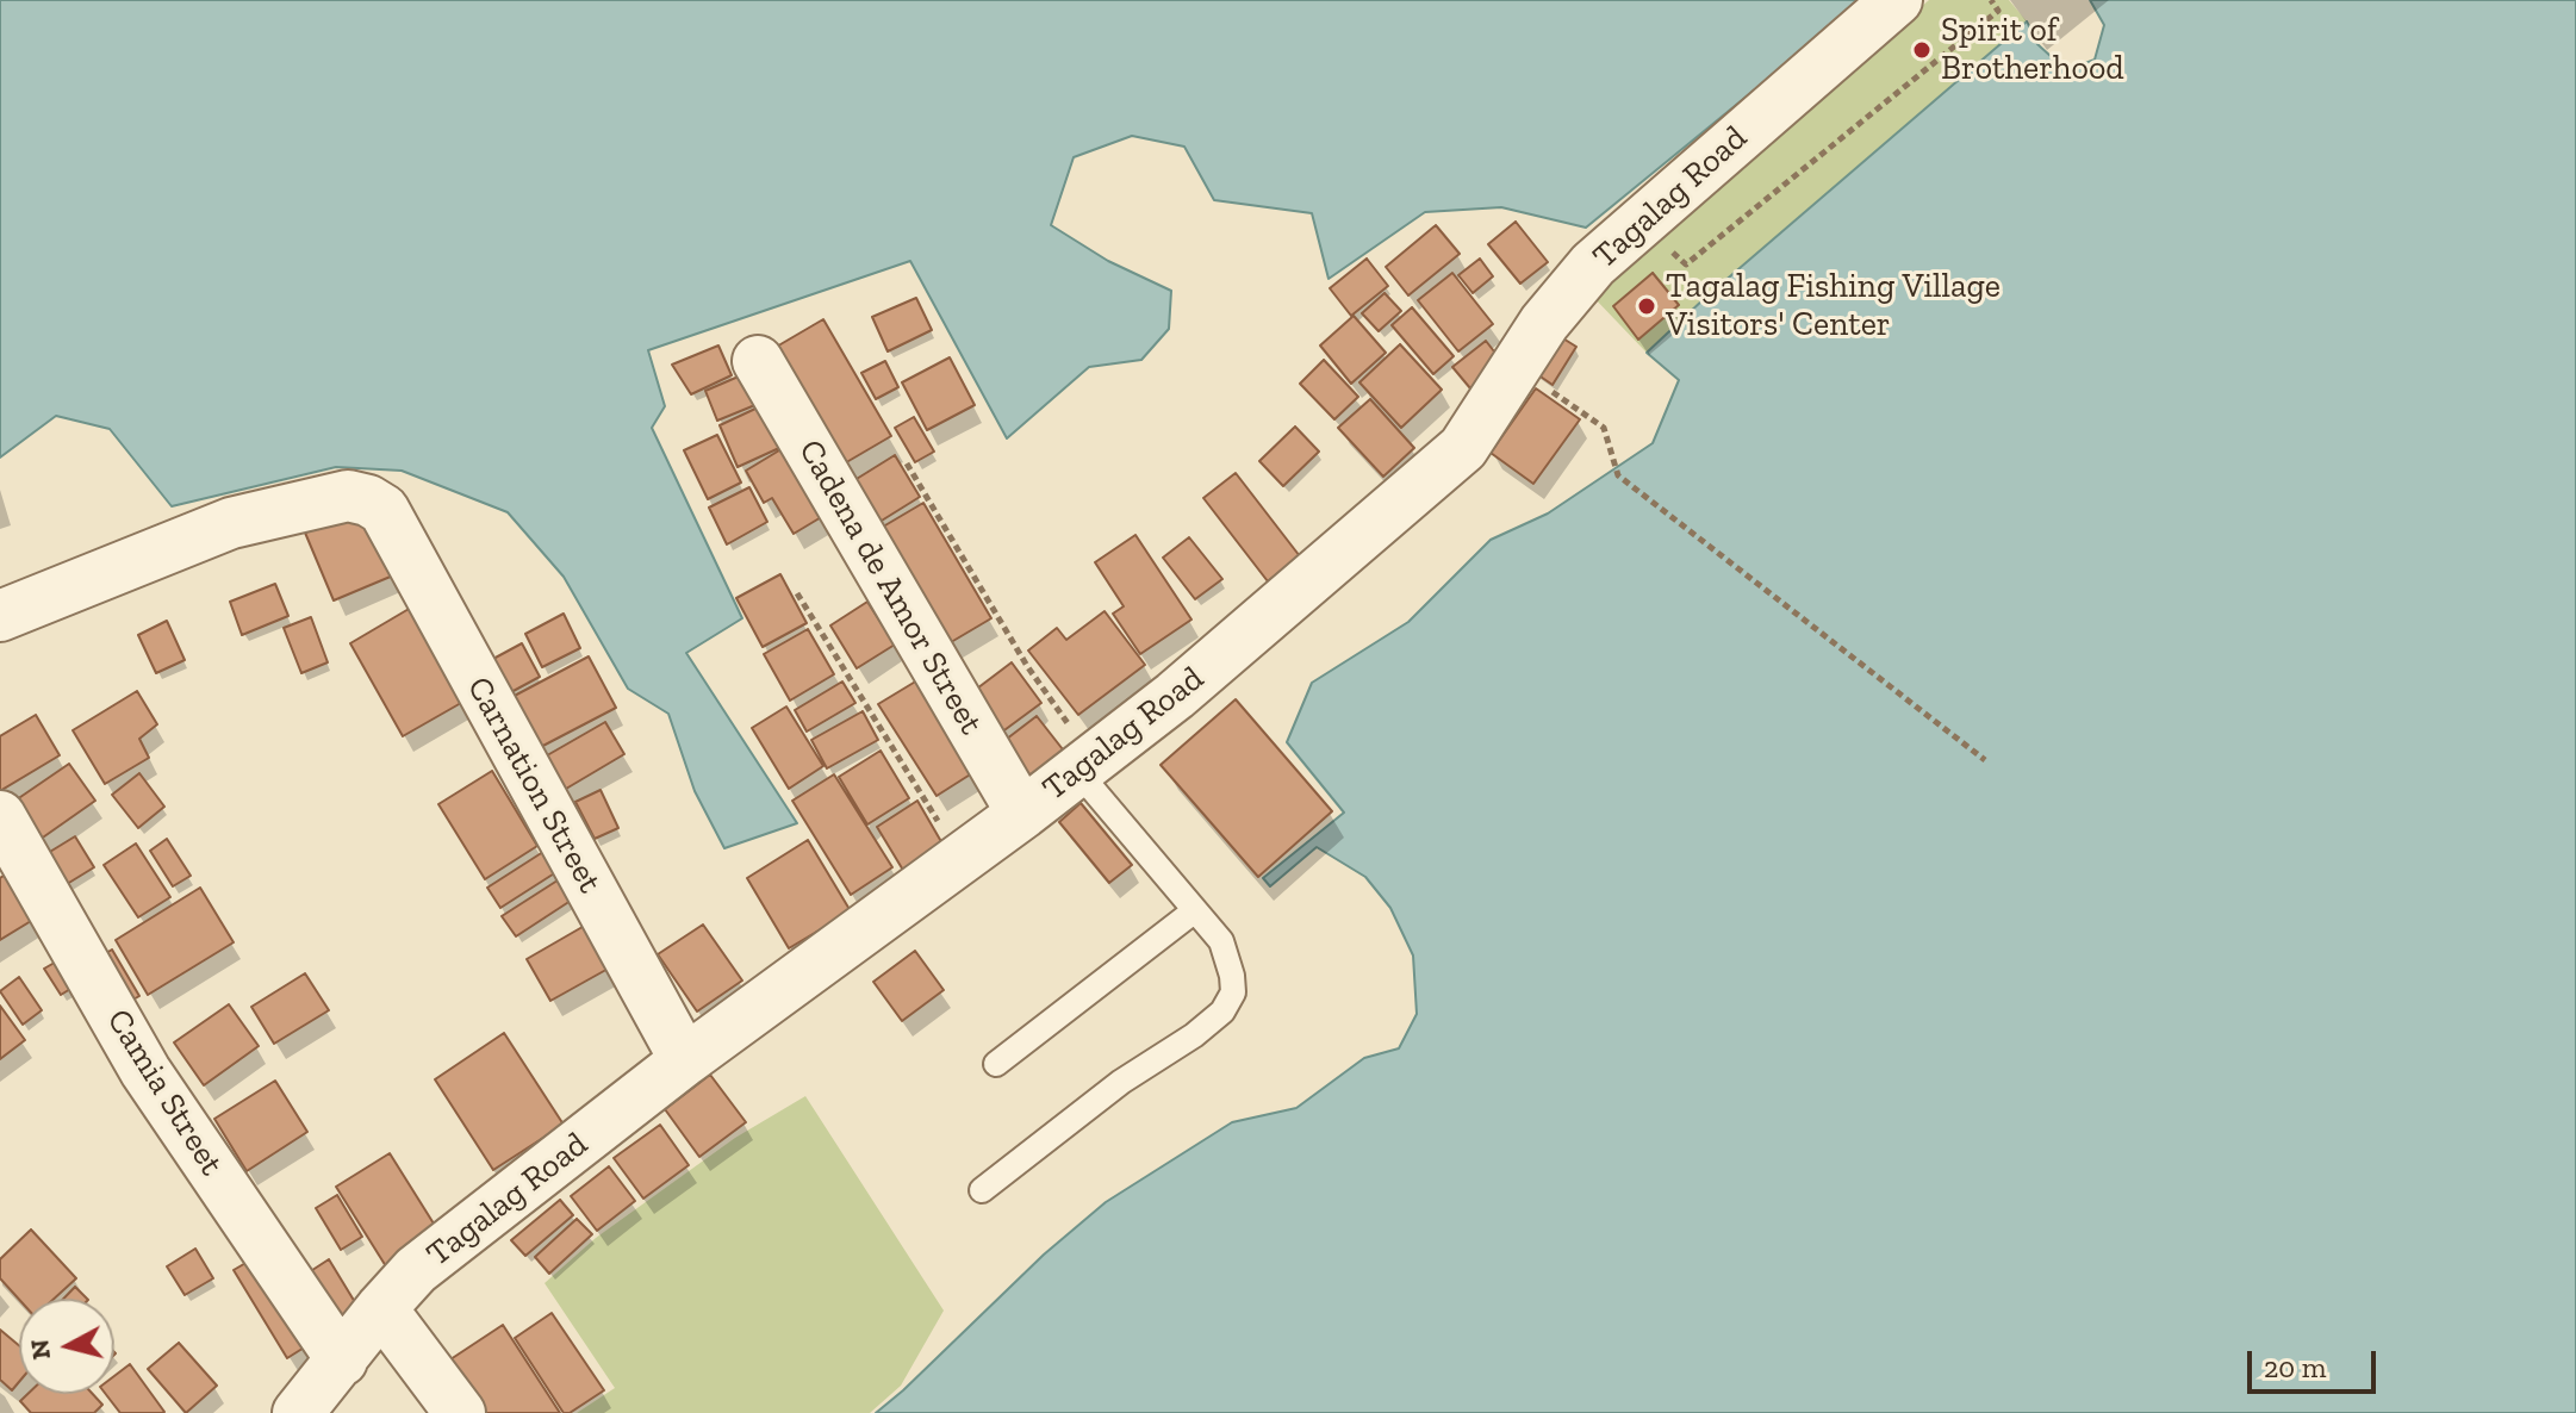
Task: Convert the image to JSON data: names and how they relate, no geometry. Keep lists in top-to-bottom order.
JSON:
{
  "streets": {
    "street": [
      "Tagalag Road",
      "Cadena de Amor Street",
      "Carnation Street",
      "Camia Street"
    ]
  },
  "crossings": [
    ["Tagalag Road", "Cadena de Amor Street"],
    ["Tagalag Road", "Carnation Street"],
    ["Tagalag Road", "Camia Street"]
  ],
  "places": ["Spirit of Brotherhood", "Tagalag Fishing Village Visitors' Center"],
  "scale_bar": "20 m",
  "north": "left"
}
